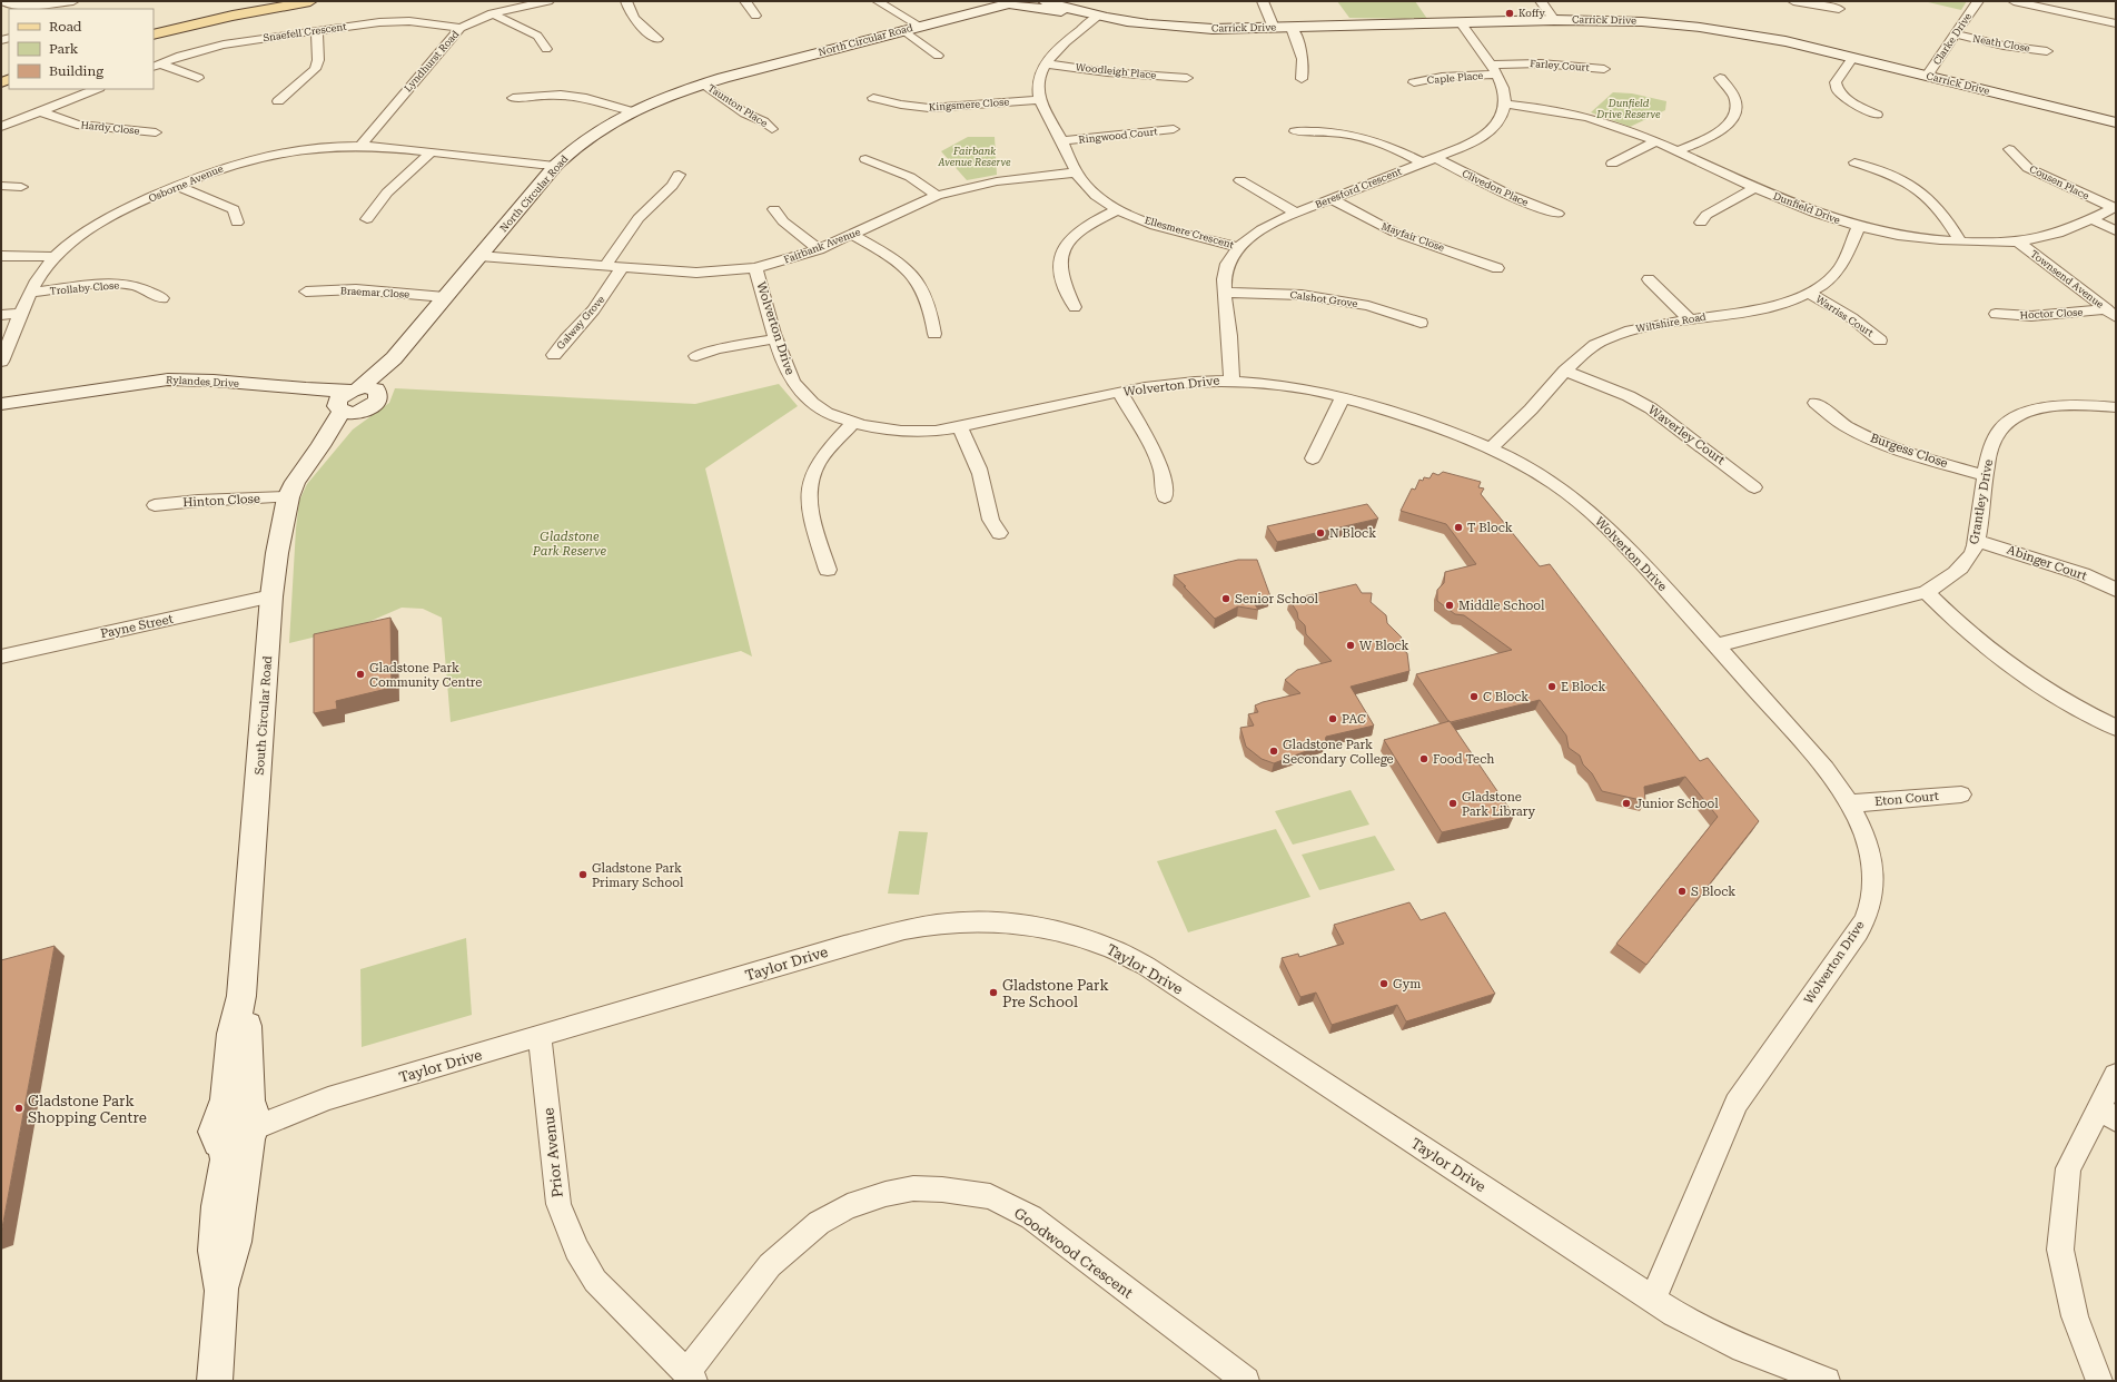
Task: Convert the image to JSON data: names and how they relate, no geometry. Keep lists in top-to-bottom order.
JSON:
{
  "streets": {
    "street": [
      "Carrick Drive",
      "Snaefell Crescent",
      "Clarke Drive",
      "North Circular Road",
      "Neath Close",
      "Lyndhurst Road",
      "Farley Court",
      "Woodleigh Place",
      "Caple Place",
      "Kingsmere Close",
      "Taunton Place",
      "Hardy Close",
      "Ringwood Court",
      "Cousen Place",
      "Osborne Avenue",
      "Beresford Crescent",
      "Clivedon Place",
      "Dunfield Drive",
      "Ellesmere Crescent",
      "Mayfair Close",
      "Fairbank Avenue",
      "Townsend Avenue",
      "Trollaby Close",
      "Braemar Close",
      "Calshot Grove",
      "Hoctor Close",
      "Warriss Court",
      "Galway Grove",
      "Wiltshire Road",
      "Wolverton Drive",
      "Rylandes Drive",
      "Waverley Court",
      "Burgess Close",
      "Hinton Close",
      "Grantley Drive",
      "Abinger Court",
      "Payne Street",
      "South Circular Road",
      "Eton Court",
      "Taylor Drive",
      "Prior Avenue",
      "Goodwood Crescent"
    ]
  },
  "crossings": [
    ["Carrick Drive", "Clarke Drive"],
    ["Carrick Drive", "North Circular Road"],
    ["Snaefell Crescent", "Lyndhurst Road"],
    ["Clarke Drive", "Neath Close"],
    ["North Circular Road", "Taunton Place"],
    ["North Circular Road", "Osborne Avenue"],
    ["North Circular Road", "Fairbank Avenue"],
    ["North Circular Road", "Braemar Close"],
    ["North Circular Road", "Rylandes Drive"],
    ["North Circular Road", "South Circular Road"],
    ["Lyndhurst Road", "Osborne Avenue"],
    ["Farley Court", "Caple Place"],
    ["Woodleigh Place", "Ellesmere Crescent"],
    ["Kingsmere Close", "Ellesmere Crescent"],
    ["Ringwood Court", "Ellesmere Crescent"],
    ["Cousen Place", "Dunfield Drive"],
    ["Osborne Avenue", "Trollaby Close"],
    ["Beresford Crescent", "Clivedon Place"],
    ["Beresford Crescent", "Dunfield Drive"],
    ["Beresford Crescent", "Ellesmere Crescent"],
    ["Beresford Crescent", "Mayfair Close"],
    ["Beresford Crescent", "Calshot Grove"],
    ["Beresford Crescent", "Wolverton Drive"],
    ["Dunfield Drive", "Townsend Avenue"],
    ["Dunfield Drive", "Wiltshire Road"],
    ["Ellesmere Crescent", "Fairbank Avenue"],
    ["Fairbank Avenue", "Galway Grove"],
    ["Fairbank Avenue", "Wolverton Drive"],
    ["Townsend Avenue", "Hoctor Close"],
    ["Warriss Court", "Wiltshire Road"],
    ["Wiltshire Road", "Wolverton Drive"],
    ["Wiltshire Road", "Waverley Court"],
    ["Wolverton Drive", "Grantley Drive"],
    ["Wolverton Drive", "Eton Court"],
    ["Wolverton Drive", "Taylor Drive"],
    ["Rylandes Drive", "South Circular Road"],
    ["Burgess Close", "Grantley Drive"],
    ["Hinton Close", "South Circular Road"],
    ["Grantley Drive", "Abinger Court"],
    ["Payne Street", "South Circular Road"],
    ["South Circular Road", "Taylor Drive"],
    ["Taylor Drive", "Prior Avenue"],
    ["Prior Avenue", "Goodwood Crescent"]
  ],
  "parks": ["Dunfield Drive Reserve", "Fairbank Avenue Reserve", "Gladstone Park Reserve"],
  "places": [
    "Koffy",
    "T Block",
    "N Block",
    "Senior School",
    "Middle School",
    "W Block",
    "Gladstone Park Community Centre",
    "E Block",
    "C Block",
    "PAC",
    "Gladstone Park Secondary College",
    "Food Tech",
    "Gladstone Park Library",
    "Junior School",
    "Gladstone Park Primary School",
    "S Block",
    "Gym",
    "Gladstone Park Pre School",
    "Gladstone Park Shopping Centre"
  ],
  "legend": ["Road", "Park", "Building"]
}
